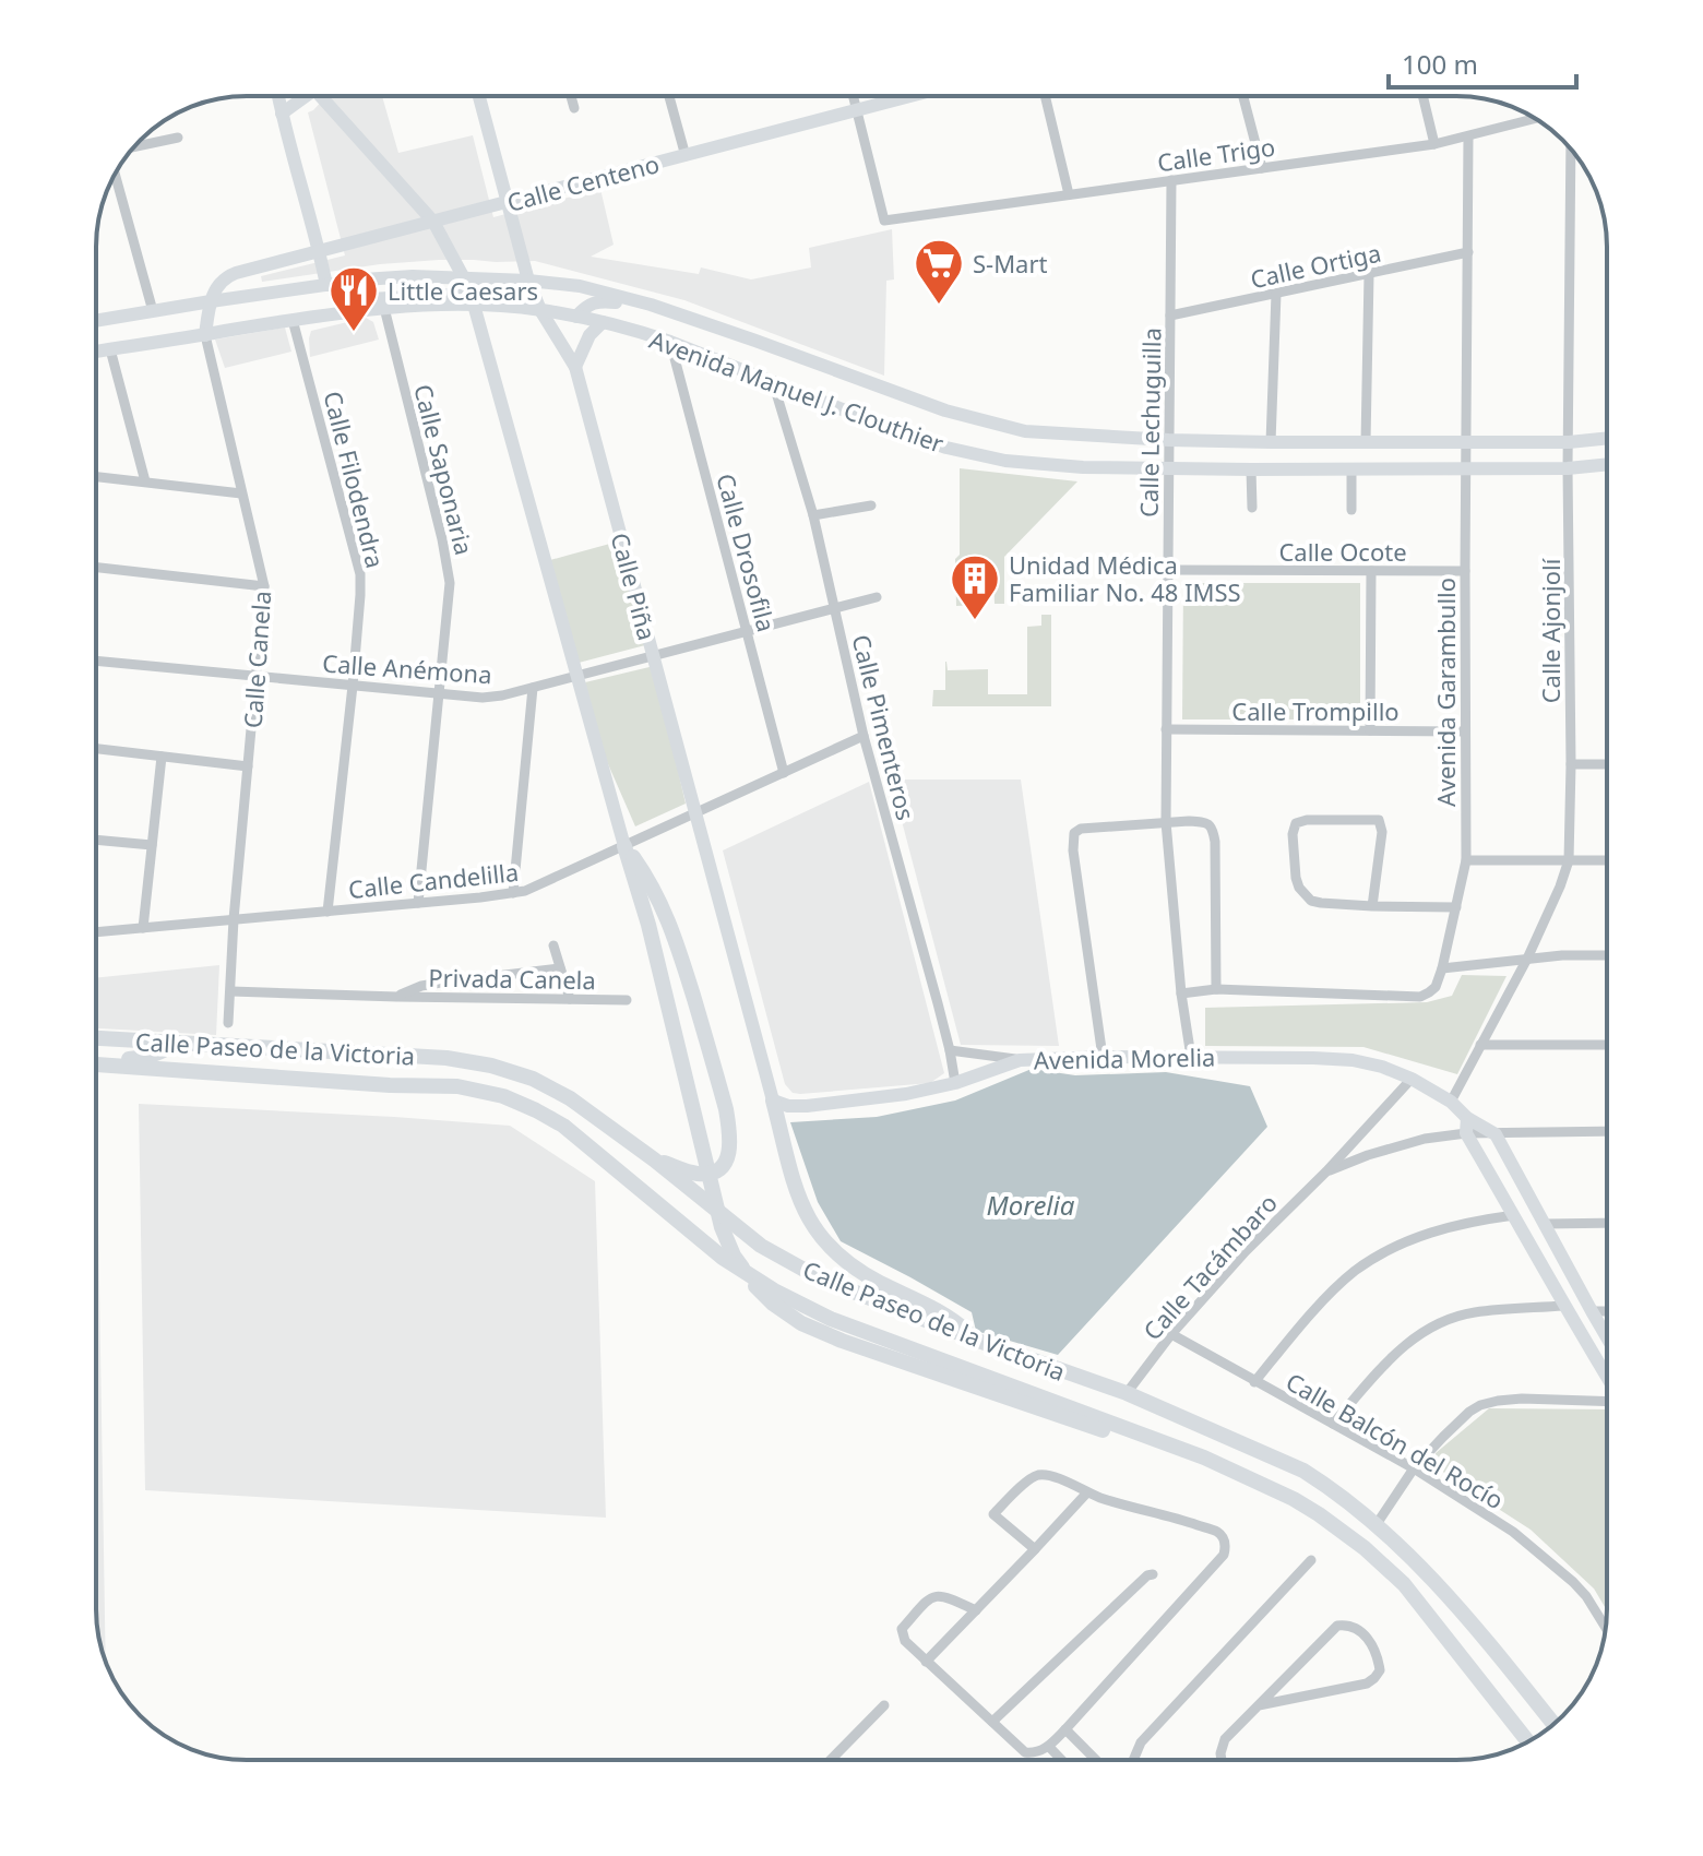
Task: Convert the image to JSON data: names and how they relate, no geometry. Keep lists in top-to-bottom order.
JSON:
{
  "streets": {
    "main road": [
      "Calle Centeno",
      "Avenida Manuel J. Clouthier",
      "Calle Piña",
      "Calle Canela",
      "Calle Paseo de la Victoria",
      "Avenida Morelia"
    ],
    "street": [
      "Calle Trigo",
      "Calle Ortiga",
      "Calle Lechuguilla",
      "Calle Saponaria",
      "Calle Filodendra",
      "Calle Ocote",
      "Calle Drosofila",
      "Calle Ajonjolí",
      "Calle Anémona",
      "Avenida Garambullo",
      "Calle Trompillo",
      "Calle Pimenteros",
      "Calle Candelilla",
      "Privada Canela",
      "Calle Tacámbaro",
      "Calle Balcón del Rocío"
    ]
  },
  "crossings": [
    ["Calle Trigo", "Calle Centeno"],
    ["Calle Trigo", "Calle Lechuguilla"],
    ["Calle Trigo", "Avenida Garambullo"],
    ["Calle Centeno", "Avenida Manuel J. Clouthier"],
    ["Calle Centeno", "Calle Piña"],
    ["Calle Centeno", "Calle Canela"],
    ["Calle Ortiga", "Calle Lechuguilla"],
    ["Calle Ortiga", "Avenida Garambullo"],
    ["Avenida Manuel J. Clouthier", "Calle Lechuguilla"],
    ["Avenida Manuel J. Clouthier", "Calle Saponaria"],
    ["Avenida Manuel J. Clouthier", "Calle Filodendra"],
    ["Avenida Manuel J. Clouthier", "Calle Drosofila"],
    ["Avenida Manuel J. Clouthier", "Calle Piña"],
    ["Avenida Manuel J. Clouthier", "Calle Ajonjolí"],
    ["Avenida Manuel J. Clouthier", "Calle Canela"],
    ["Avenida Manuel J. Clouthier", "Avenida Garambullo"],
    ["Avenida Manuel J. Clouthier", "Calle Pimenteros"],
    ["Calle Lechuguilla", "Calle Ocote"],
    ["Calle Lechuguilla", "Calle Trompillo"],
    ["Calle Lechuguilla", "Avenida Morelia"],
    ["Calle Saponaria", "Calle Anémona"],
    ["Calle Saponaria", "Calle Candelilla"],
    ["Calle Filodendra", "Calle Anémona"],
    ["Calle Filodendra", "Calle Candelilla"],
    ["Calle Ocote", "Avenida Garambullo"],
    ["Calle Drosofila", "Calle Anémona"],
    ["Calle Drosofila", "Calle Candelilla"],
    ["Calle Piña", "Calle Anémona"],
    ["Calle Piña", "Calle Candelilla"],
    ["Calle Piña", "Avenida Morelia"],
    ["Calle Ajonjolí", "Avenida Morelia"],
    ["Calle Canela", "Calle Anémona"],
    ["Calle Canela", "Calle Candelilla"],
    ["Calle Canela", "Privada Canela"],
    ["Calle Anémona", "Calle Pimenteros"],
    ["Avenida Garambullo", "Calle Trompillo"],
    ["Calle Pimenteros", "Calle Candelilla"],
    ["Calle Pimenteros", "Avenida Morelia"],
    ["Calle Paseo de la Victoria", "Calle Tacámbaro"],
    ["Avenida Morelia", "Calle Tacámbaro"],
    ["Calle Tacámbaro", "Calle Balcón del Rocío"]
  ],
  "water": ["Morelia"],
  "places": {
    "supermarket": ["S-Mart"],
    "restaurant": ["Little Caesars"],
    "building": ["Unidad Médica Familiar No. 48 IMSS"]
  },
  "scale_bar": "100 m"
}
